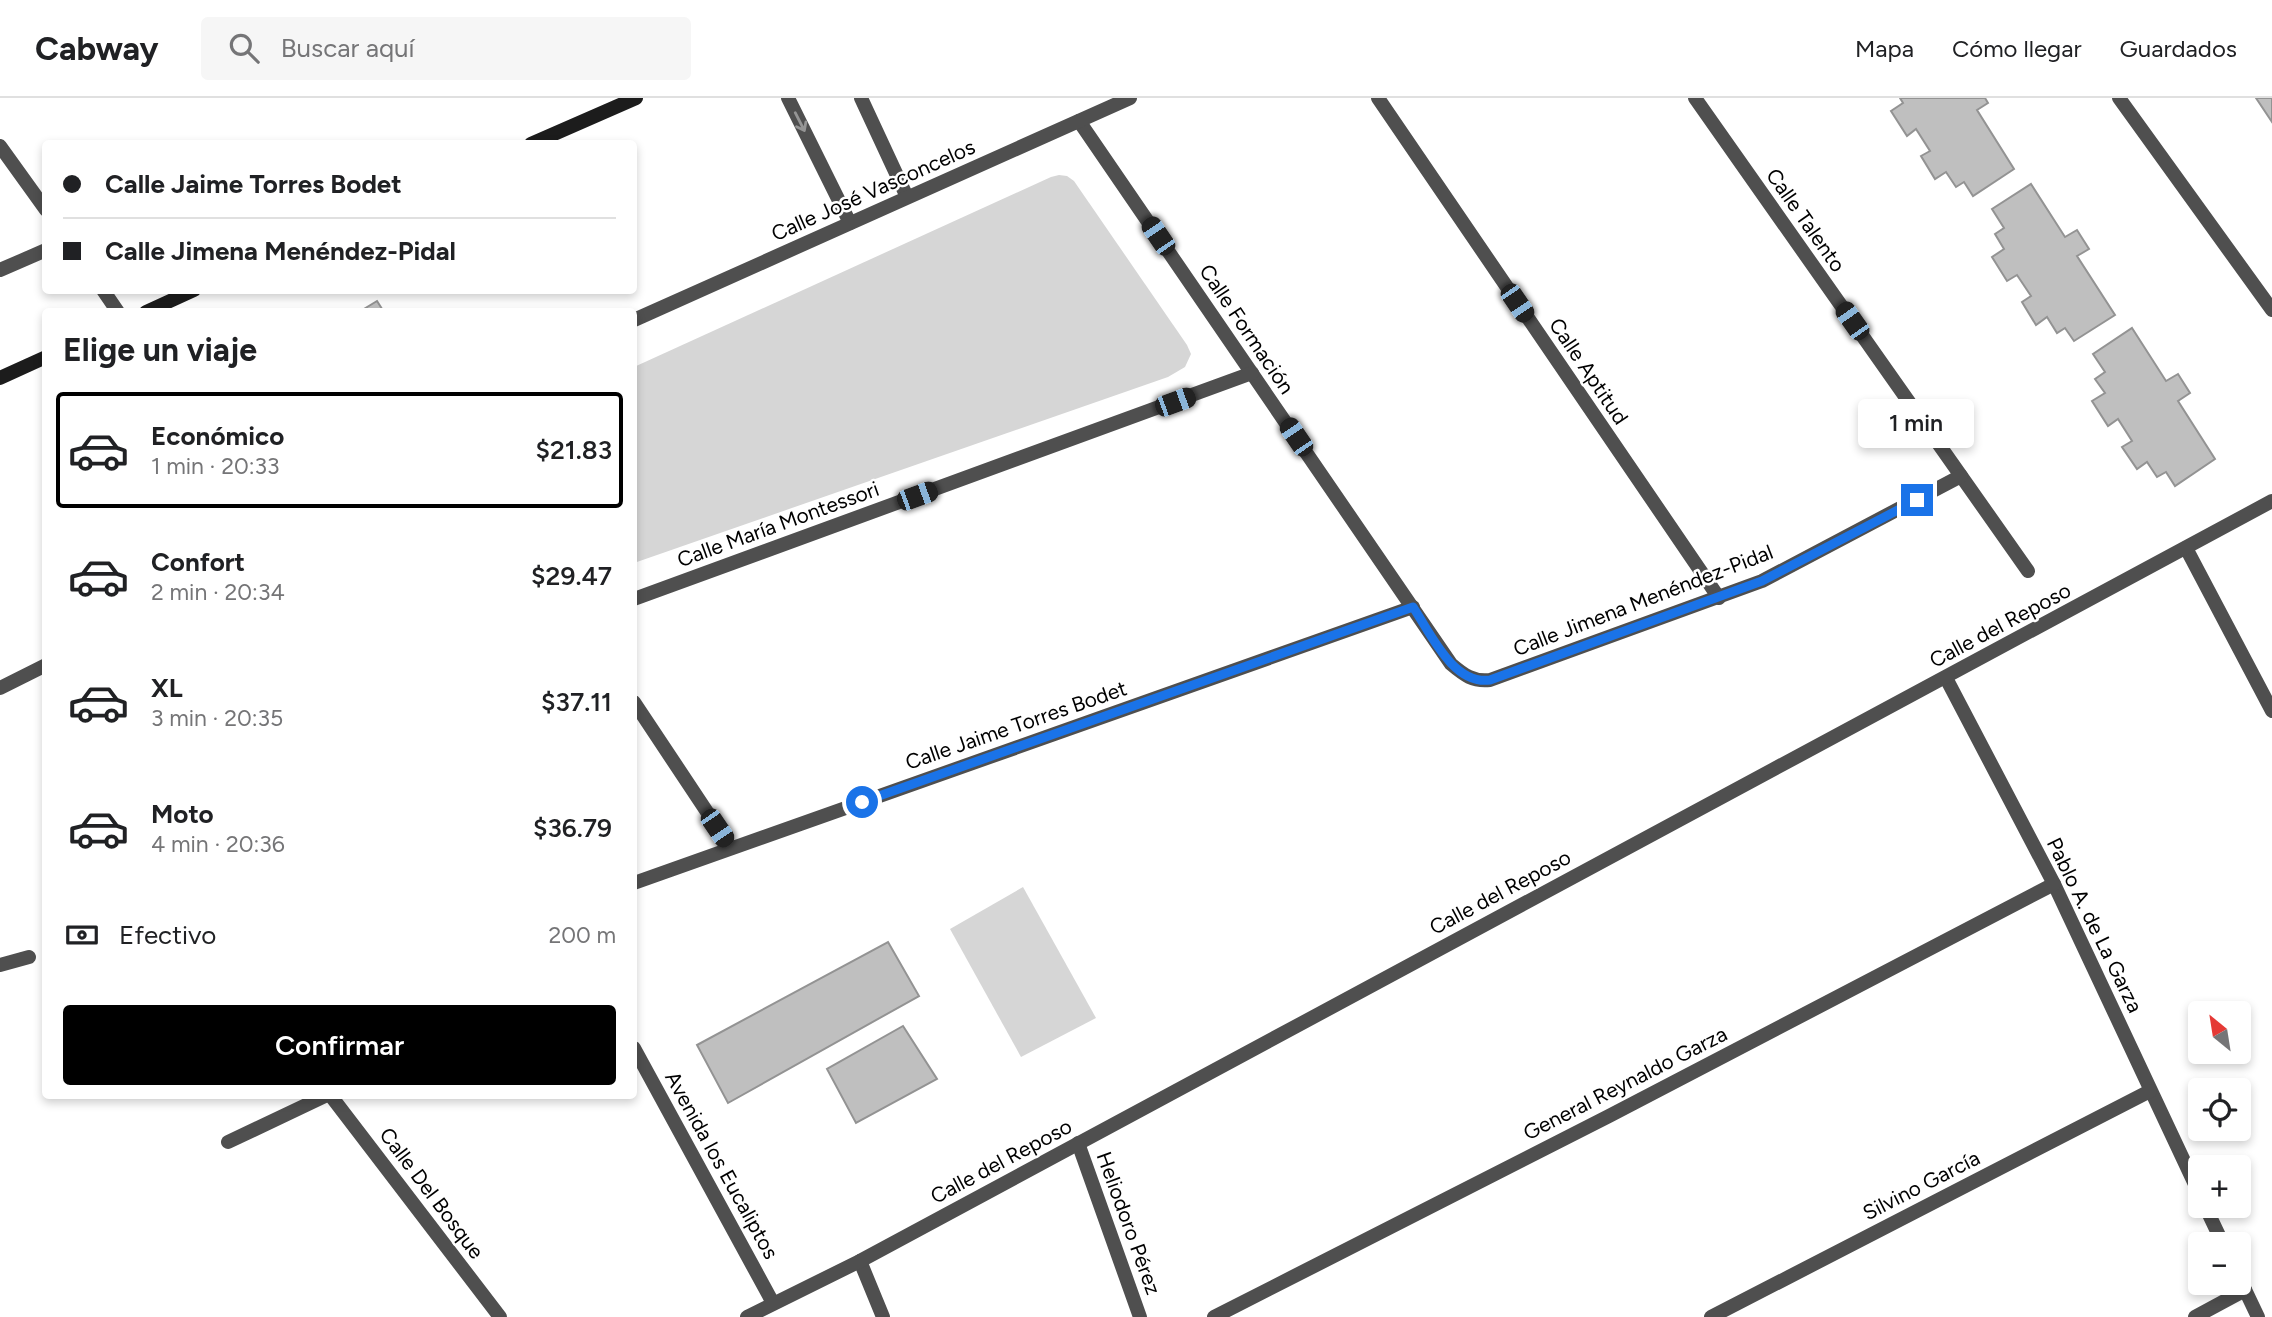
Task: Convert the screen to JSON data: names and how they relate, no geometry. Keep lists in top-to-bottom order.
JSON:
{
  "streets": {
    "street": [
      "Calle José Vasconcelos",
      "Calle Talento",
      "Calle Formación",
      "Calle Aptitud",
      "Calle María Montessori",
      "Calle Jimena Menéndez-Pidal",
      "Calle del Reposo",
      "Calle Jaime Torres Bodet",
      "Pablo A. de La Garza",
      "General Reynaldo Garza",
      "Avenida los Eucaliptos",
      "Silvino García",
      "Calle Del Bosque",
      "Heliodoro Pérez"
    ]
  },
  "crossings": [
    ["Calle José Vasconcelos", "Calle Formación"],
    ["Calle Talento", "Calle Jimena Menéndez-Pidal"],
    ["Calle Formación", "Calle María Montessori"],
    ["Calle Formación", "Calle Jimena Menéndez-Pidal"],
    ["Calle Formación", "Calle Jaime Torres Bodet"],
    ["Calle Aptitud", "Calle Jimena Menéndez-Pidal"],
    ["Calle del Reposo", "Pablo A. de La Garza"],
    ["Calle del Reposo", "Avenida los Eucaliptos"],
    ["Calle del Reposo", "Heliodoro Pérez"],
    ["Pablo A. de La Garza", "General Reynaldo Garza"],
    ["Pablo A. de La Garza", "Silvino García"]
  ],
  "north": "top left",
  "page": {
    "header": "Cabway",
    "search": "Buscar aquí",
    "nav": ["Mapa", "Cómo llegar", "Guardados"],
    "banner": ["Calle Jaime Torres Bodet", "Calle Jimena Menéndez-Pidal"],
    "heading": "Elige un viaje",
    "list": [
      {
        "name": "Económico",
        "note": "1 min · 20:33",
        "value": "$21.83"
      },
      {
        "name": "Confort",
        "note": "2 min · 20:34",
        "value": "$29.47"
      },
      {
        "name": "XL",
        "note": "3 min · 20:35",
        "value": "$37.11"
      },
      {
        "name": "Moto",
        "note": "4 min · 20:36",
        "value": "$36.79"
      }
    ],
    "bubble": "1 min",
    "pay": ["Efectivo", "200 m"],
    "buttons": "Confirmar",
    "map_buttons": ["+", "−"]
  }
}
